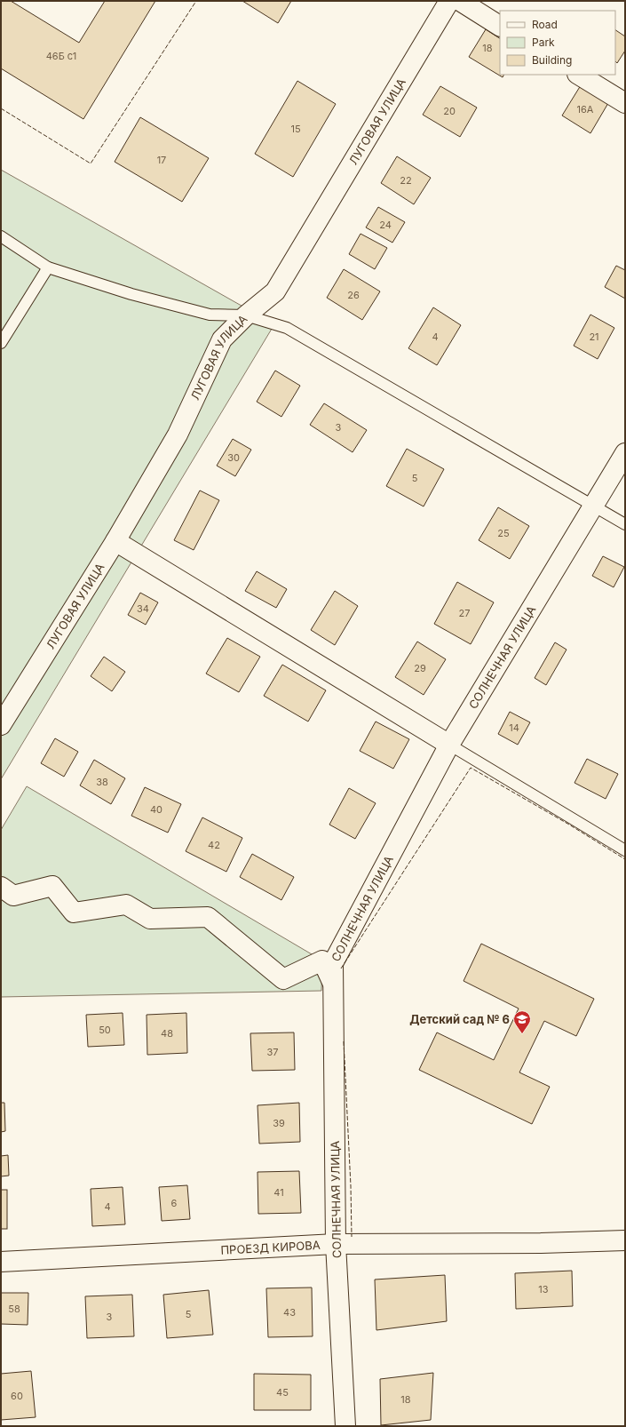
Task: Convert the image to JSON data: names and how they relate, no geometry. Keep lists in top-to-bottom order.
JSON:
{
  "streets": {
    "street": ["ЛУГОВАЯ УЛИЦА", "СОЛНЕЧНАЯ УЛИЦА", "ПРОЕЗД КИРОВА"]
  },
  "crossings": [
    ["СОЛНЕЧНАЯ УЛИЦА", "ПРОЕЗД КИРОВА"]
  ],
  "places": {
    "school or university": ["Детский сад № 6"]
  },
  "house_numbers": [
    "18",
    "46Б с1",
    "16А",
    "20",
    "15",
    "17",
    "22",
    "24",
    "26",
    "4",
    "21",
    "3",
    "30",
    "5",
    "25",
    "34",
    "27",
    "29",
    "14",
    "38",
    "40",
    "42",
    "50",
    "48",
    "37",
    "39",
    "41",
    "6",
    "4",
    "13",
    "58",
    "43",
    "5",
    "3",
    "45",
    "60",
    "18"
  ],
  "legend": ["Road", "Park", "Building"]
}
